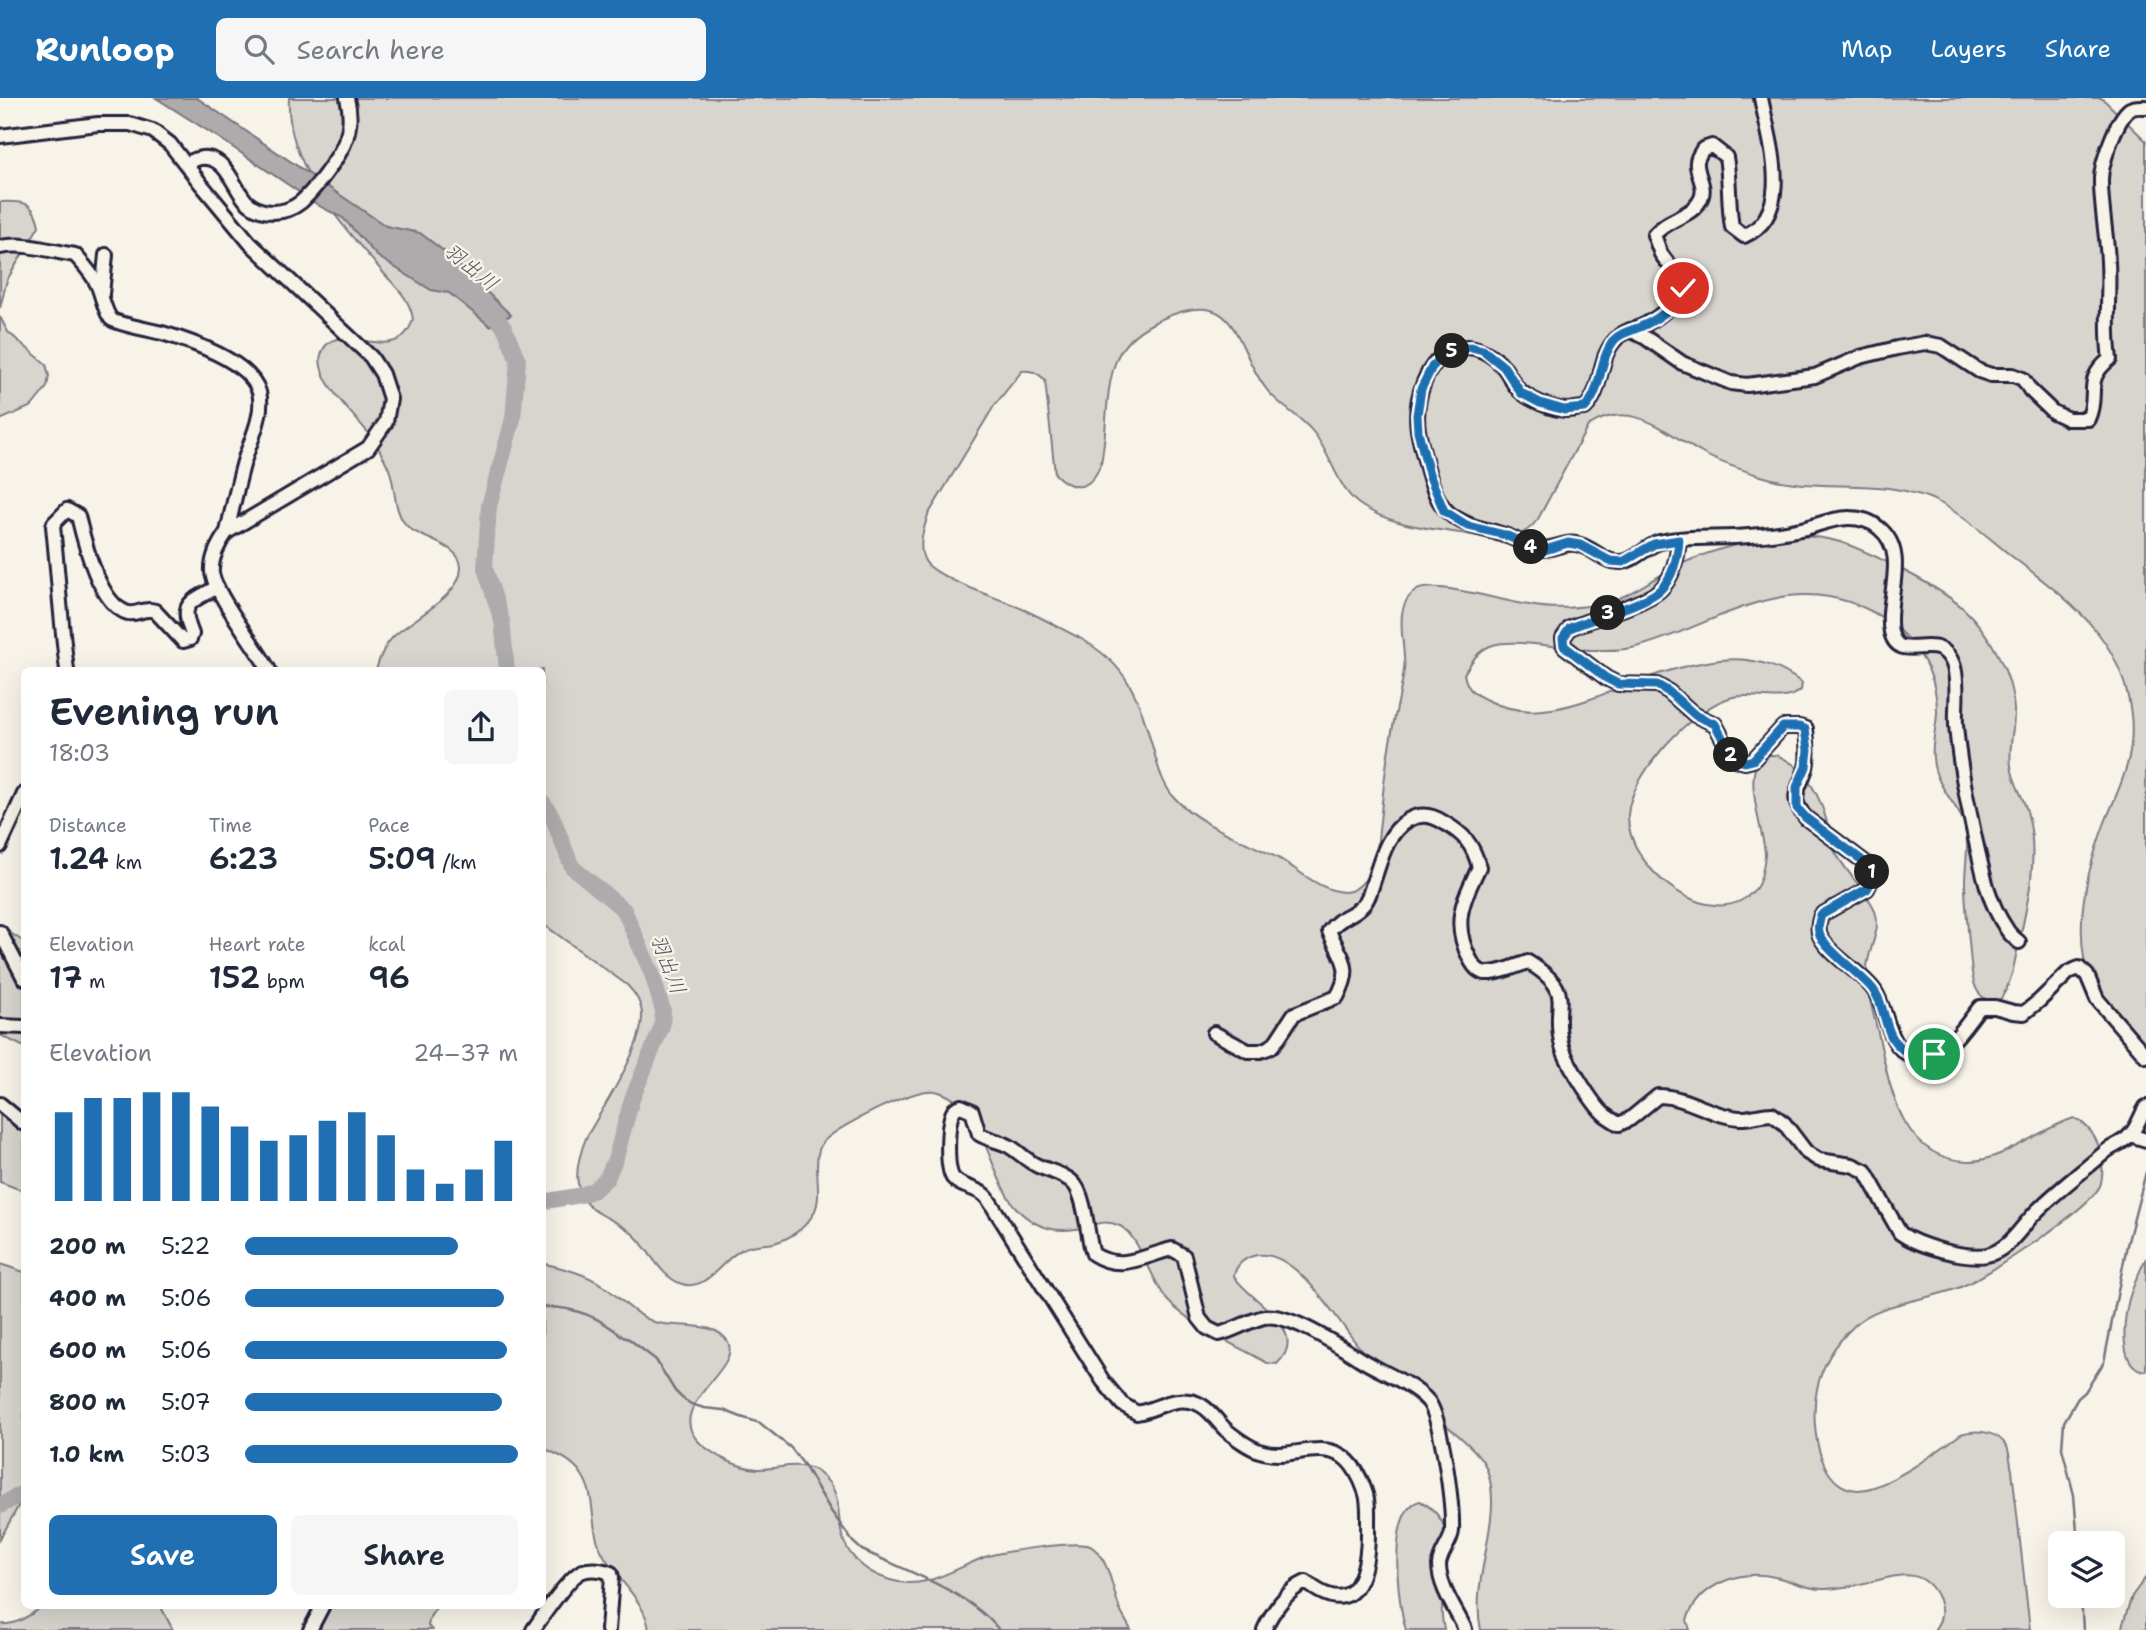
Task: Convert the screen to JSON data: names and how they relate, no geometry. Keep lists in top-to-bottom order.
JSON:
{
  "water": ["羽出川"],
  "page": {
    "header": "Runloop",
    "search": "Search here",
    "nav": ["Map", "Layers", "Share"],
    "pins": [
      "5",
      "4",
      "3",
      "2",
      "1"
    ],
    "heading": ["Evening run", "18:03"],
    "stats": [
      ["Distance", "1.24 km"],
      ["Time", "6:23"],
      ["Pace", "5:09 /km"],
      ["Elevation", "17 m"],
      ["Heart rate", "152 bpm"],
      ["kcal", "96"]
    ],
    "chart": ["Elevation", "24–37 m"],
    "list": [
      {
        "name": "200 m",
        "note": "5:22"
      },
      {
        "name": "400 m",
        "note": "5:06"
      },
      {
        "name": "600 m",
        "note": "5:06"
      },
      {
        "name": "800 m",
        "note": "5:07"
      },
      {
        "name": "1.0 km",
        "note": "5:03"
      }
    ],
    "buttons": ["Save", "Share"]
  }
}
